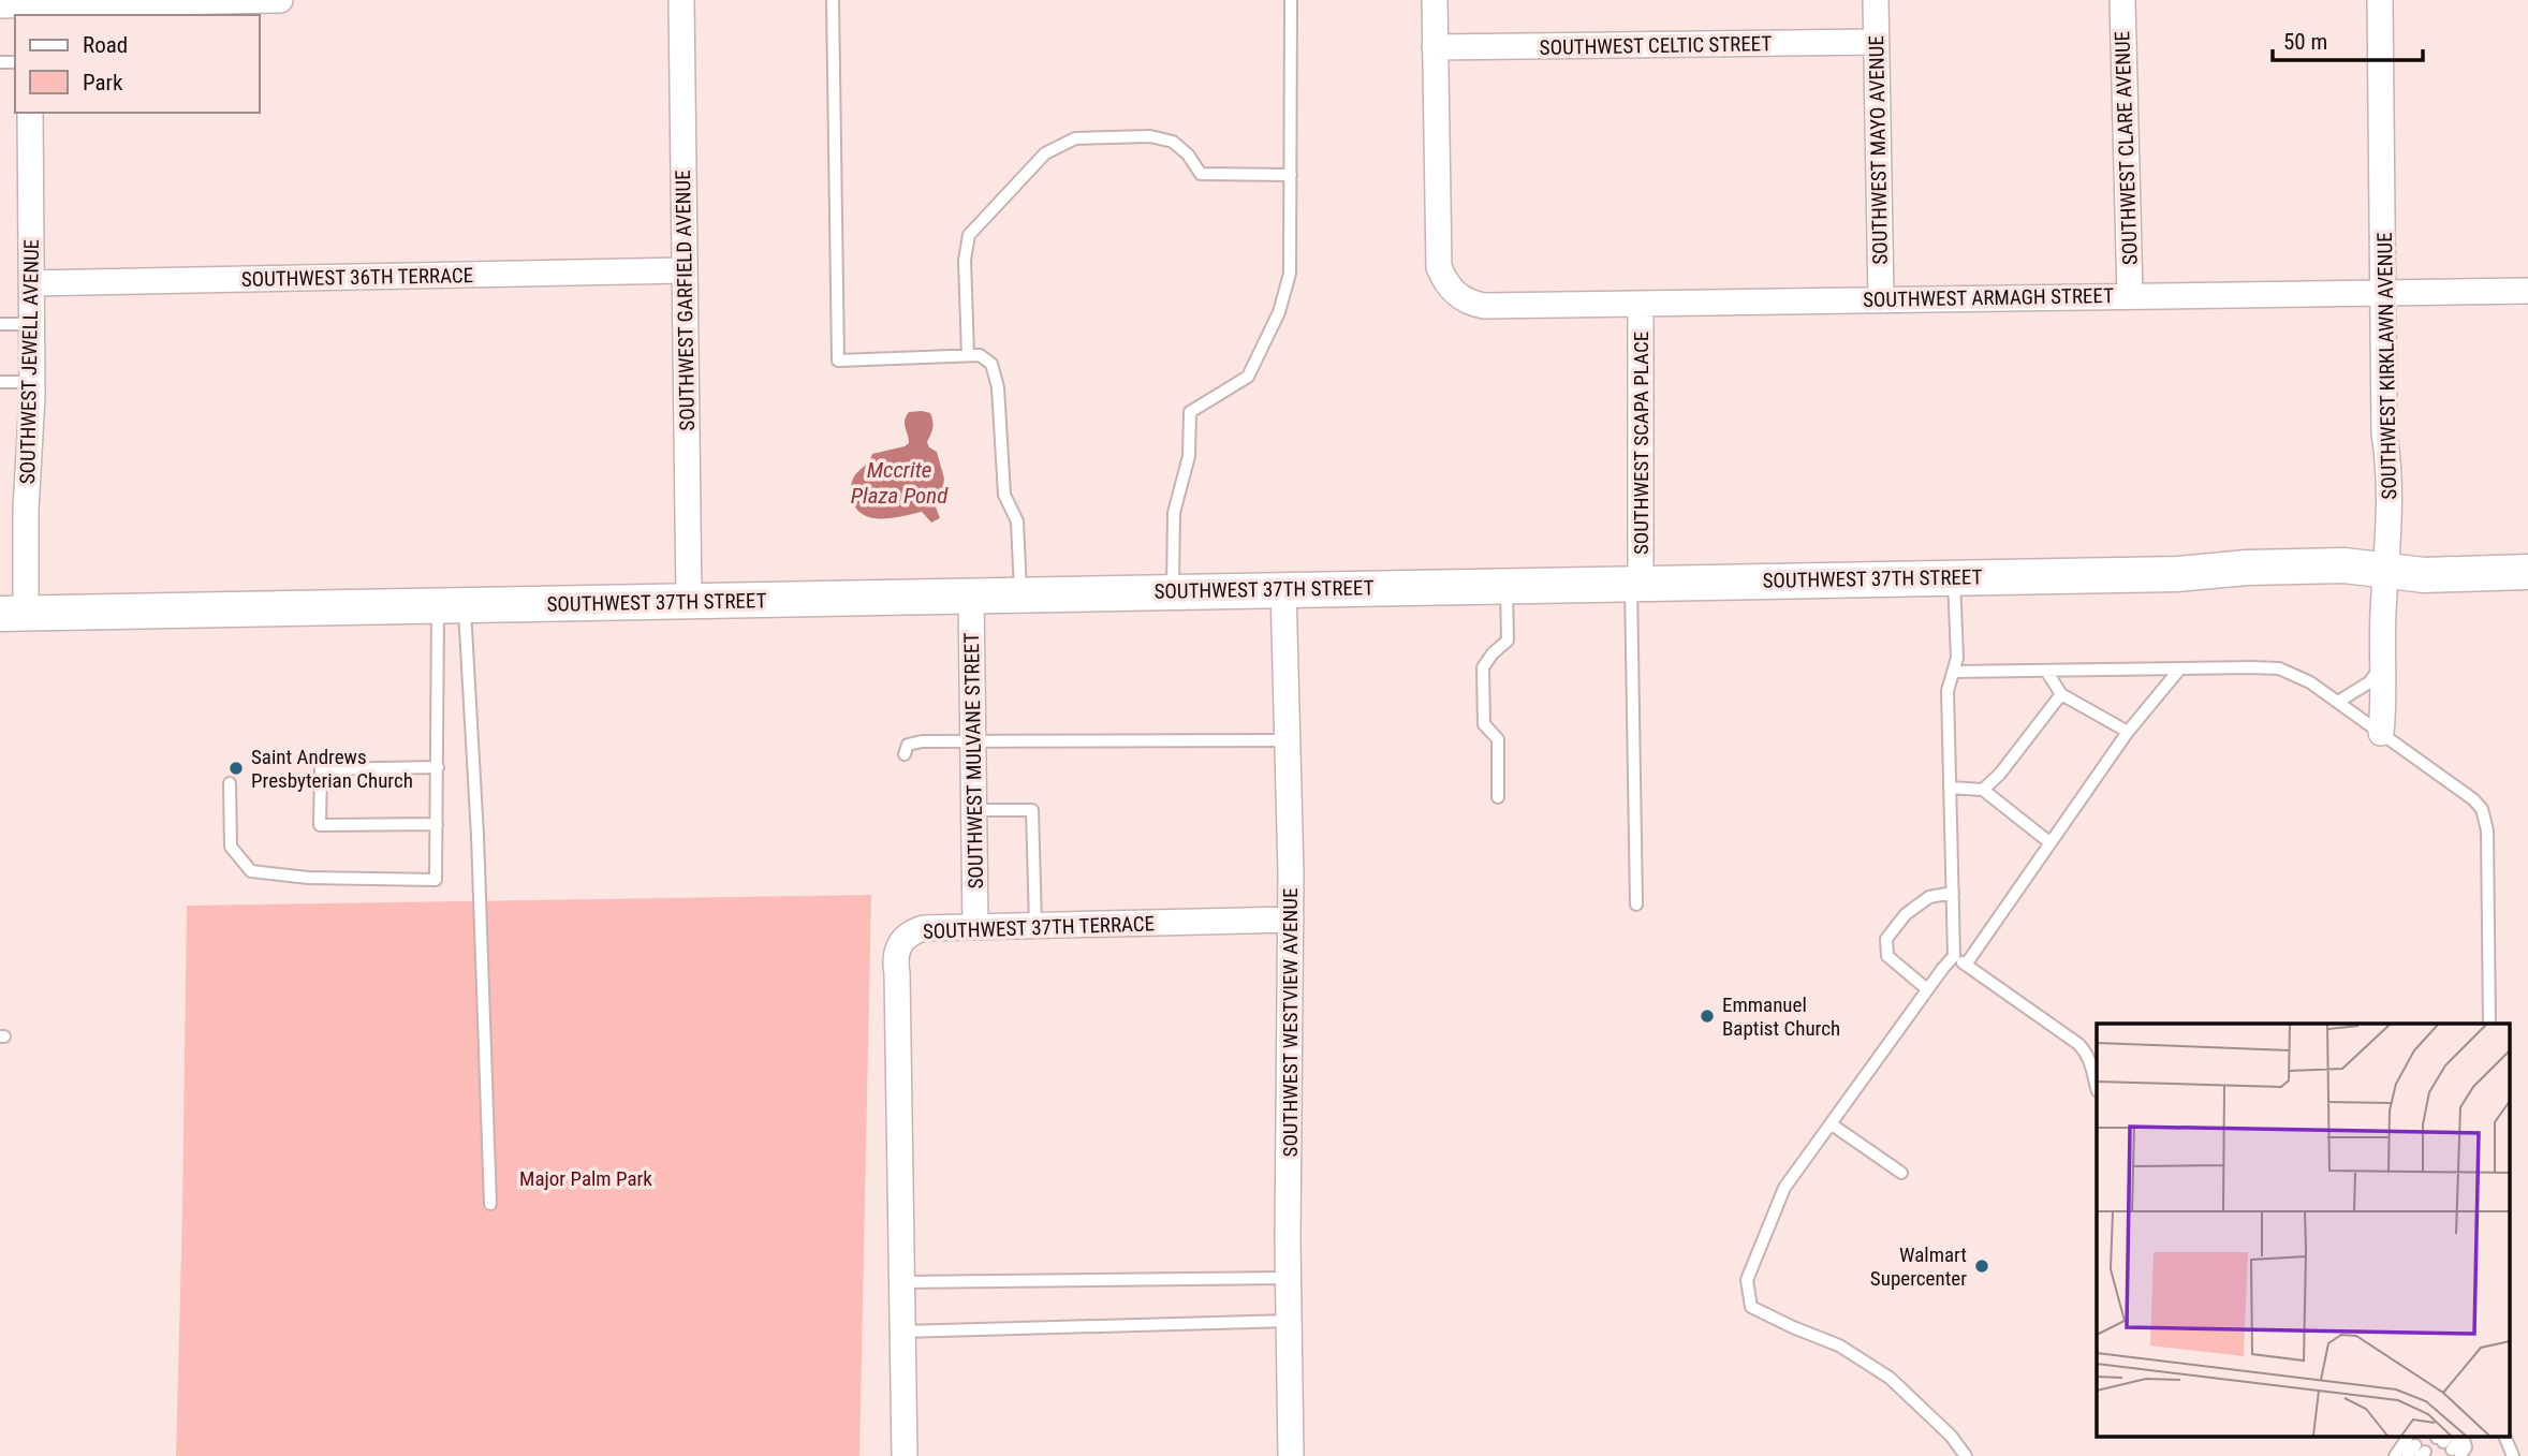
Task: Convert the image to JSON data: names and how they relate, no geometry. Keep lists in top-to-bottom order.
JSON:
{
  "streets": {
    "main road": ["SOUTHWEST 37TH STREET"],
    "street": [
      "SOUTHWEST CELTIC STREET",
      "SOUTHWEST CLARE AVENUE",
      "SOUTHWEST MAYO AVENUE",
      "SOUTHWEST 36TH TERRACE",
      "SOUTHWEST ARMAGH STREET",
      "SOUTHWEST GARFIELD AVENUE",
      "SOUTHWEST JEWELL AVENUE",
      "SOUTHWEST KIRKLAWN AVENUE",
      "SOUTHWEST SCAPA PLACE",
      "SOUTHWEST MULVANE STREET",
      "SOUTHWEST 37TH TERRACE",
      "SOUTHWEST WESTVIEW AVENUE"
    ]
  },
  "crossings": [
    ["SOUTHWEST CELTIC STREET", "SOUTHWEST MAYO AVENUE"],
    ["SOUTHWEST CELTIC STREET", "SOUTHWEST ARMAGH STREET"],
    ["SOUTHWEST CLARE AVENUE", "SOUTHWEST ARMAGH STREET"],
    ["SOUTHWEST MAYO AVENUE", "SOUTHWEST ARMAGH STREET"],
    ["SOUTHWEST 36TH TERRACE", "SOUTHWEST GARFIELD AVENUE"],
    ["SOUTHWEST 36TH TERRACE", "SOUTHWEST JEWELL AVENUE"],
    ["SOUTHWEST ARMAGH STREET", "SOUTHWEST KIRKLAWN AVENUE"],
    ["SOUTHWEST ARMAGH STREET", "SOUTHWEST SCAPA PLACE"],
    ["SOUTHWEST GARFIELD AVENUE", "SOUTHWEST 37TH STREET"],
    ["SOUTHWEST JEWELL AVENUE", "SOUTHWEST 37TH STREET"],
    ["SOUTHWEST KIRKLAWN AVENUE", "SOUTHWEST 37TH STREET"],
    ["SOUTHWEST SCAPA PLACE", "SOUTHWEST 37TH STREET"],
    ["SOUTHWEST 37TH STREET", "SOUTHWEST MULVANE STREET"],
    ["SOUTHWEST 37TH STREET", "SOUTHWEST WESTVIEW AVENUE"],
    ["SOUTHWEST MULVANE STREET", "SOUTHWEST 37TH TERRACE"],
    ["SOUTHWEST 37TH TERRACE", "SOUTHWEST WESTVIEW AVENUE"]
  ],
  "water": ["Mccrite Plaza Pond"],
  "parks": ["Major Palm Park"],
  "places": ["Saint Andrews Presbyterian Church", "Emmanuel Baptist Church", "Walmart Supercenter"],
  "legend": ["Road", "Park"],
  "scale_bar": "50 m"
}
